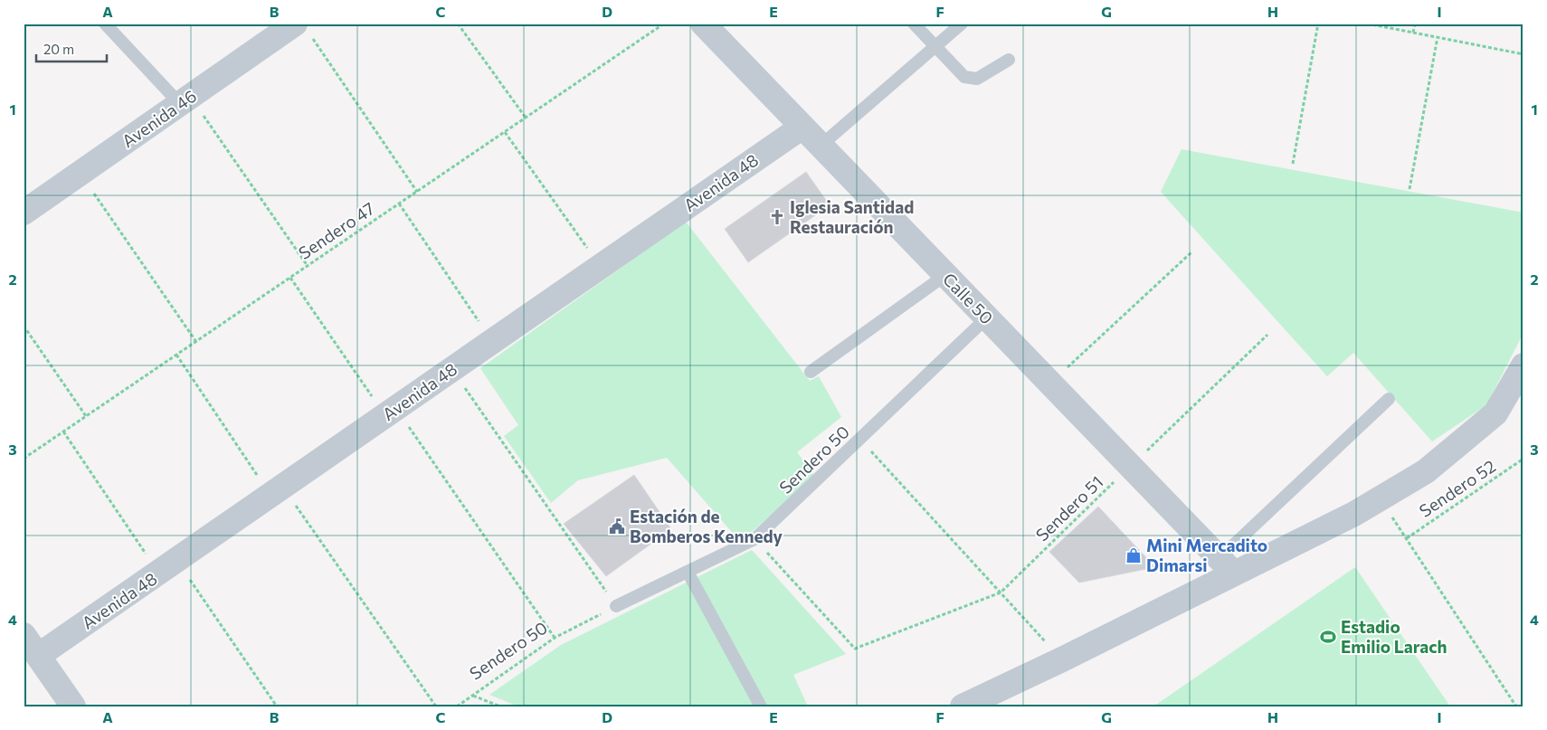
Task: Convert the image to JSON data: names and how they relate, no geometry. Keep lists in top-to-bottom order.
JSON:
{
  "streets": {
    "street": ["Avenida 46", "Avenida 48", "Calle 50"],
    "lane": ["Sendero 50"],
    "path": ["Sendero 47", "Sendero 52", "Sendero 51"]
  },
  "crossings": [
    ["Avenida 48", "Calle 50"],
    ["Calle 50", "Sendero 50"],
    ["Calle 50", "Sendero 51"],
    ["Sendero 50", "Sendero 51"]
  ],
  "places": {
    "church": ["Iglesia Santidad Restauración"],
    "public building": ["Estación de Bomberos Kennedy"],
    "shop": ["Mini Mercadito Dimarsi"],
    "sports": ["Estadio Emilio Larach"]
  },
  "scale_bar": "20 m",
  "grid": {
    "columns": [
      "A",
      "B",
      "C",
      "D",
      "E",
      "F",
      "G",
      "H",
      "I"
    ],
    "rows": [
      "1",
      "2",
      "3",
      "4"
    ]
  }
}
